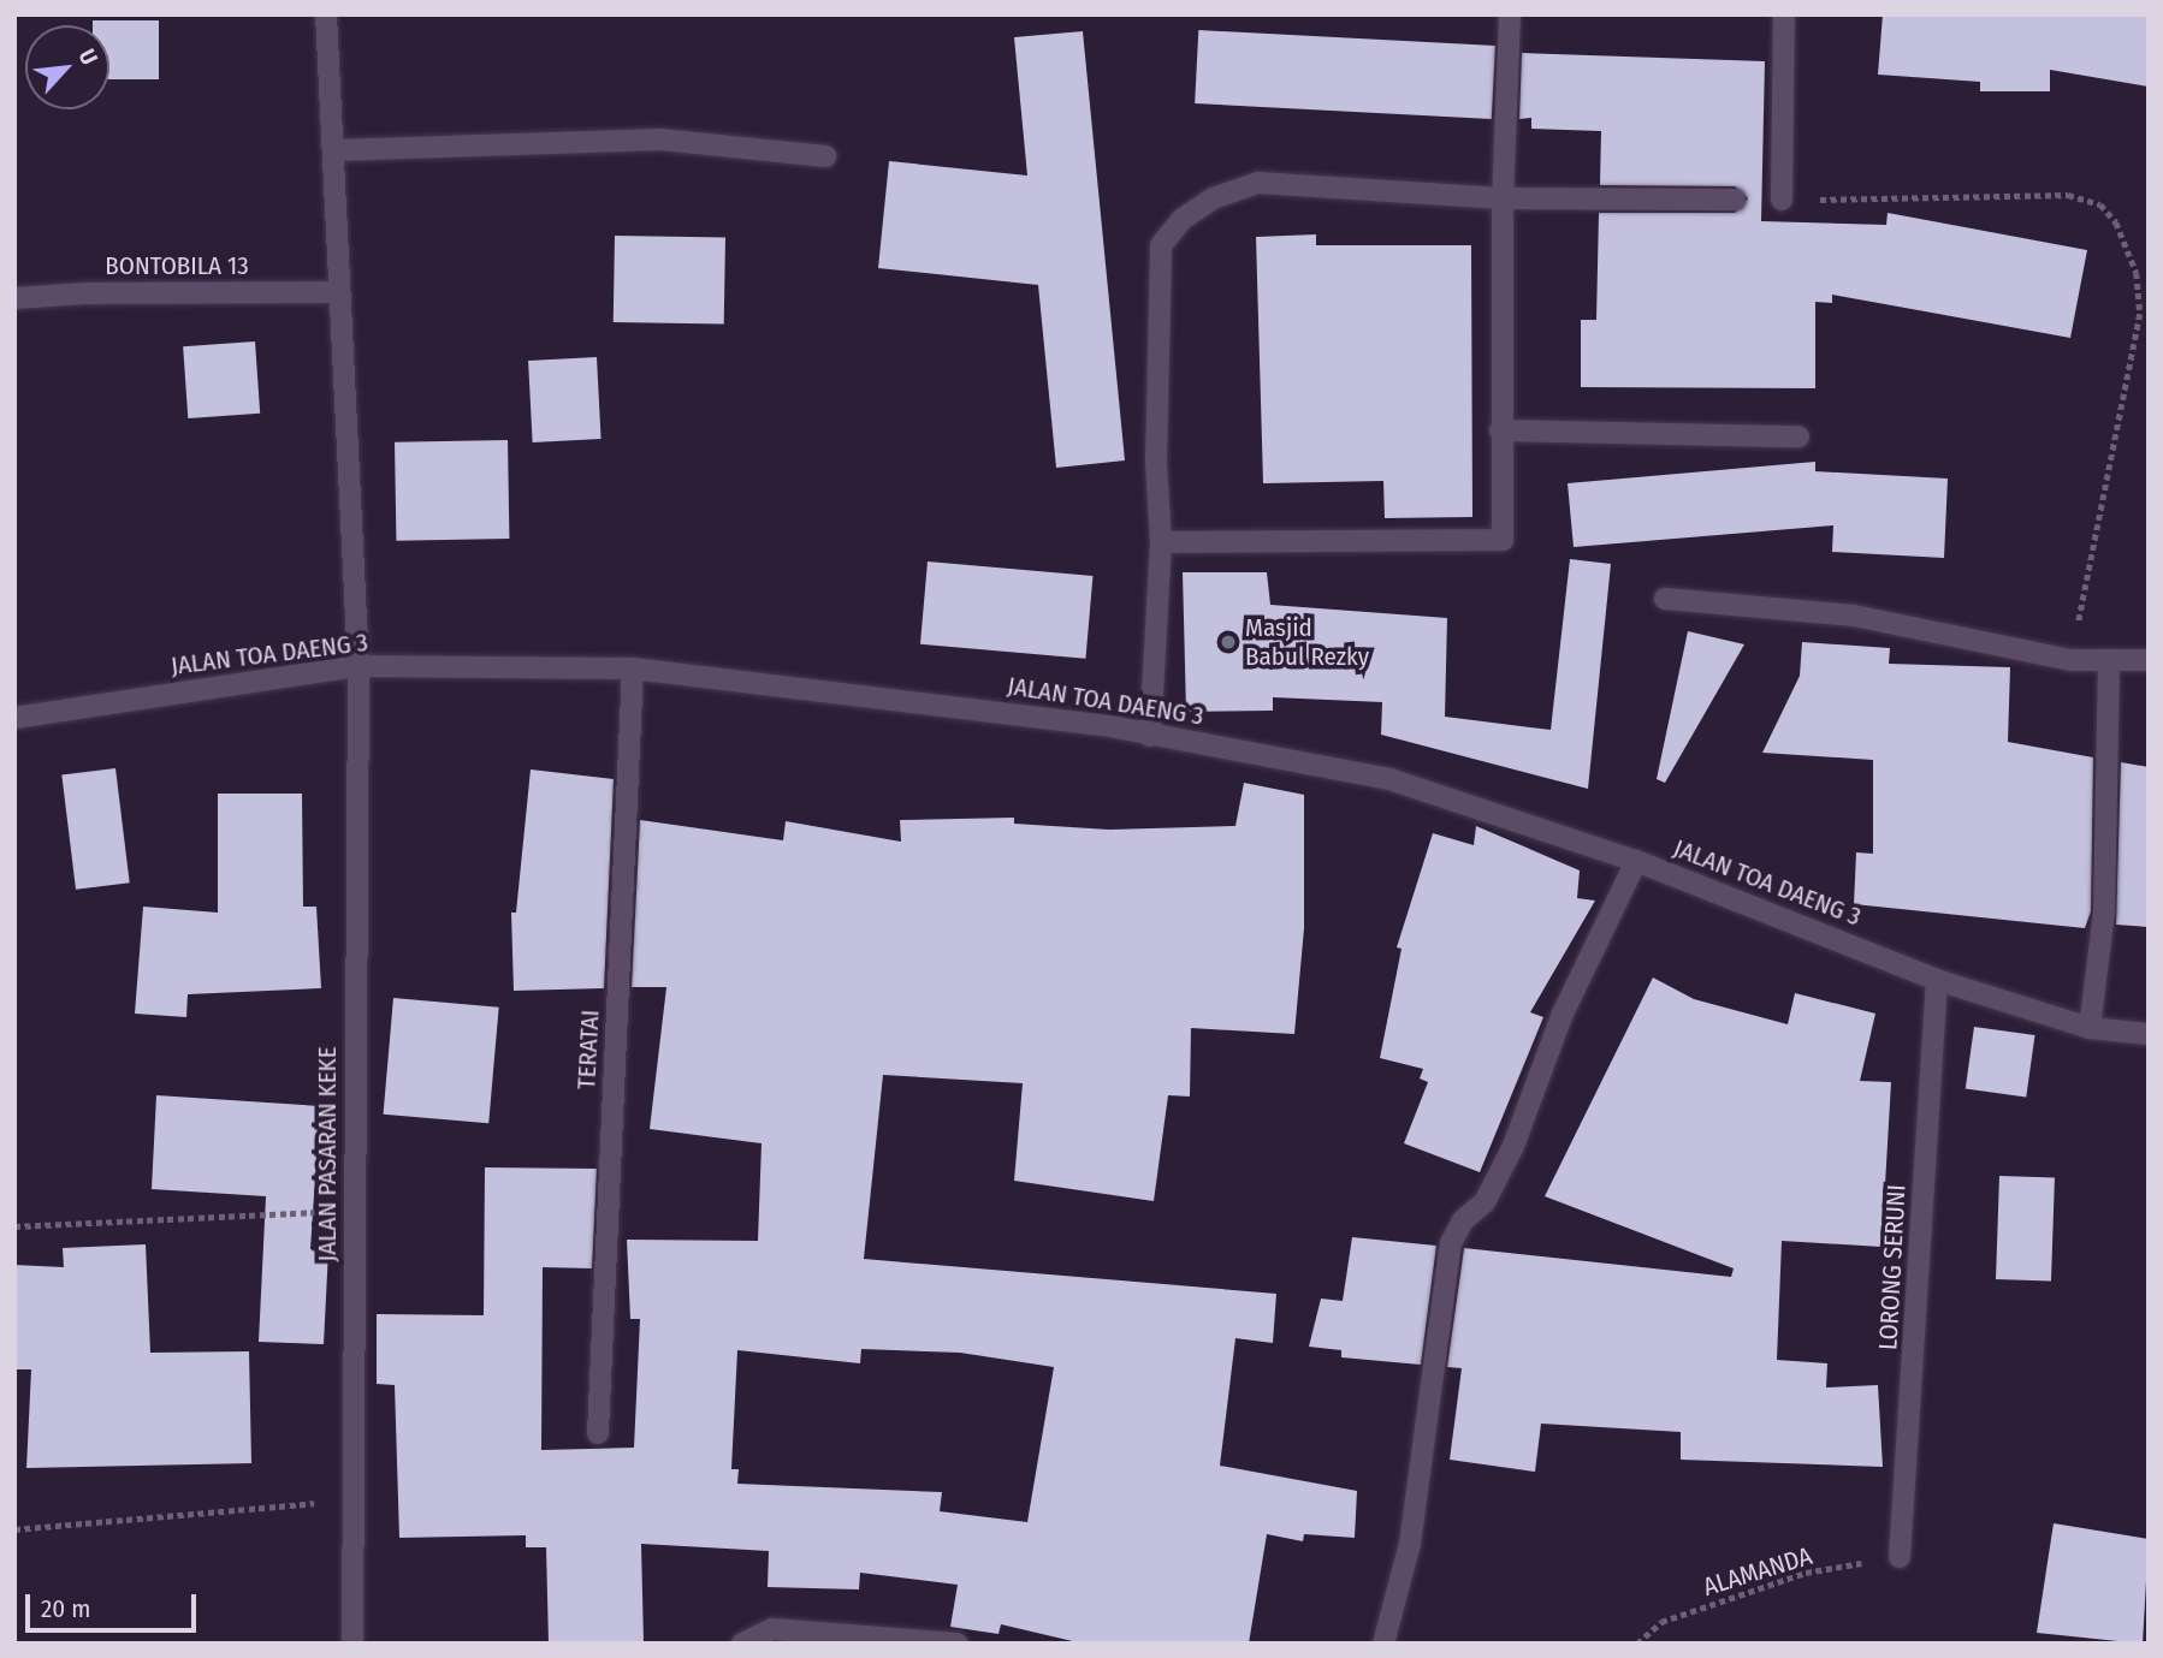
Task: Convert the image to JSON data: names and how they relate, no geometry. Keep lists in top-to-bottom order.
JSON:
{
  "streets": {
    "street": [
      "BONTOBILA 13",
      "JALAN TOA DAENG 3",
      "TERATAI",
      "JALAN PASARAN KEKE",
      "LORONG SERUNI"
    ],
    "path": ["ALAMANDA"]
  },
  "crossings": [
    ["BONTOBILA 13", "JALAN PASARAN KEKE"],
    ["JALAN TOA DAENG 3", "TERATAI"],
    ["JALAN TOA DAENG 3", "JALAN PASARAN KEKE"],
    ["JALAN TOA DAENG 3", "LORONG SERUNI"],
    ["LORONG SERUNI", "ALAMANDA"]
  ],
  "places": ["Masjid Babul Rezky"],
  "scale_bar": "20 m",
  "north": "top right"
}
